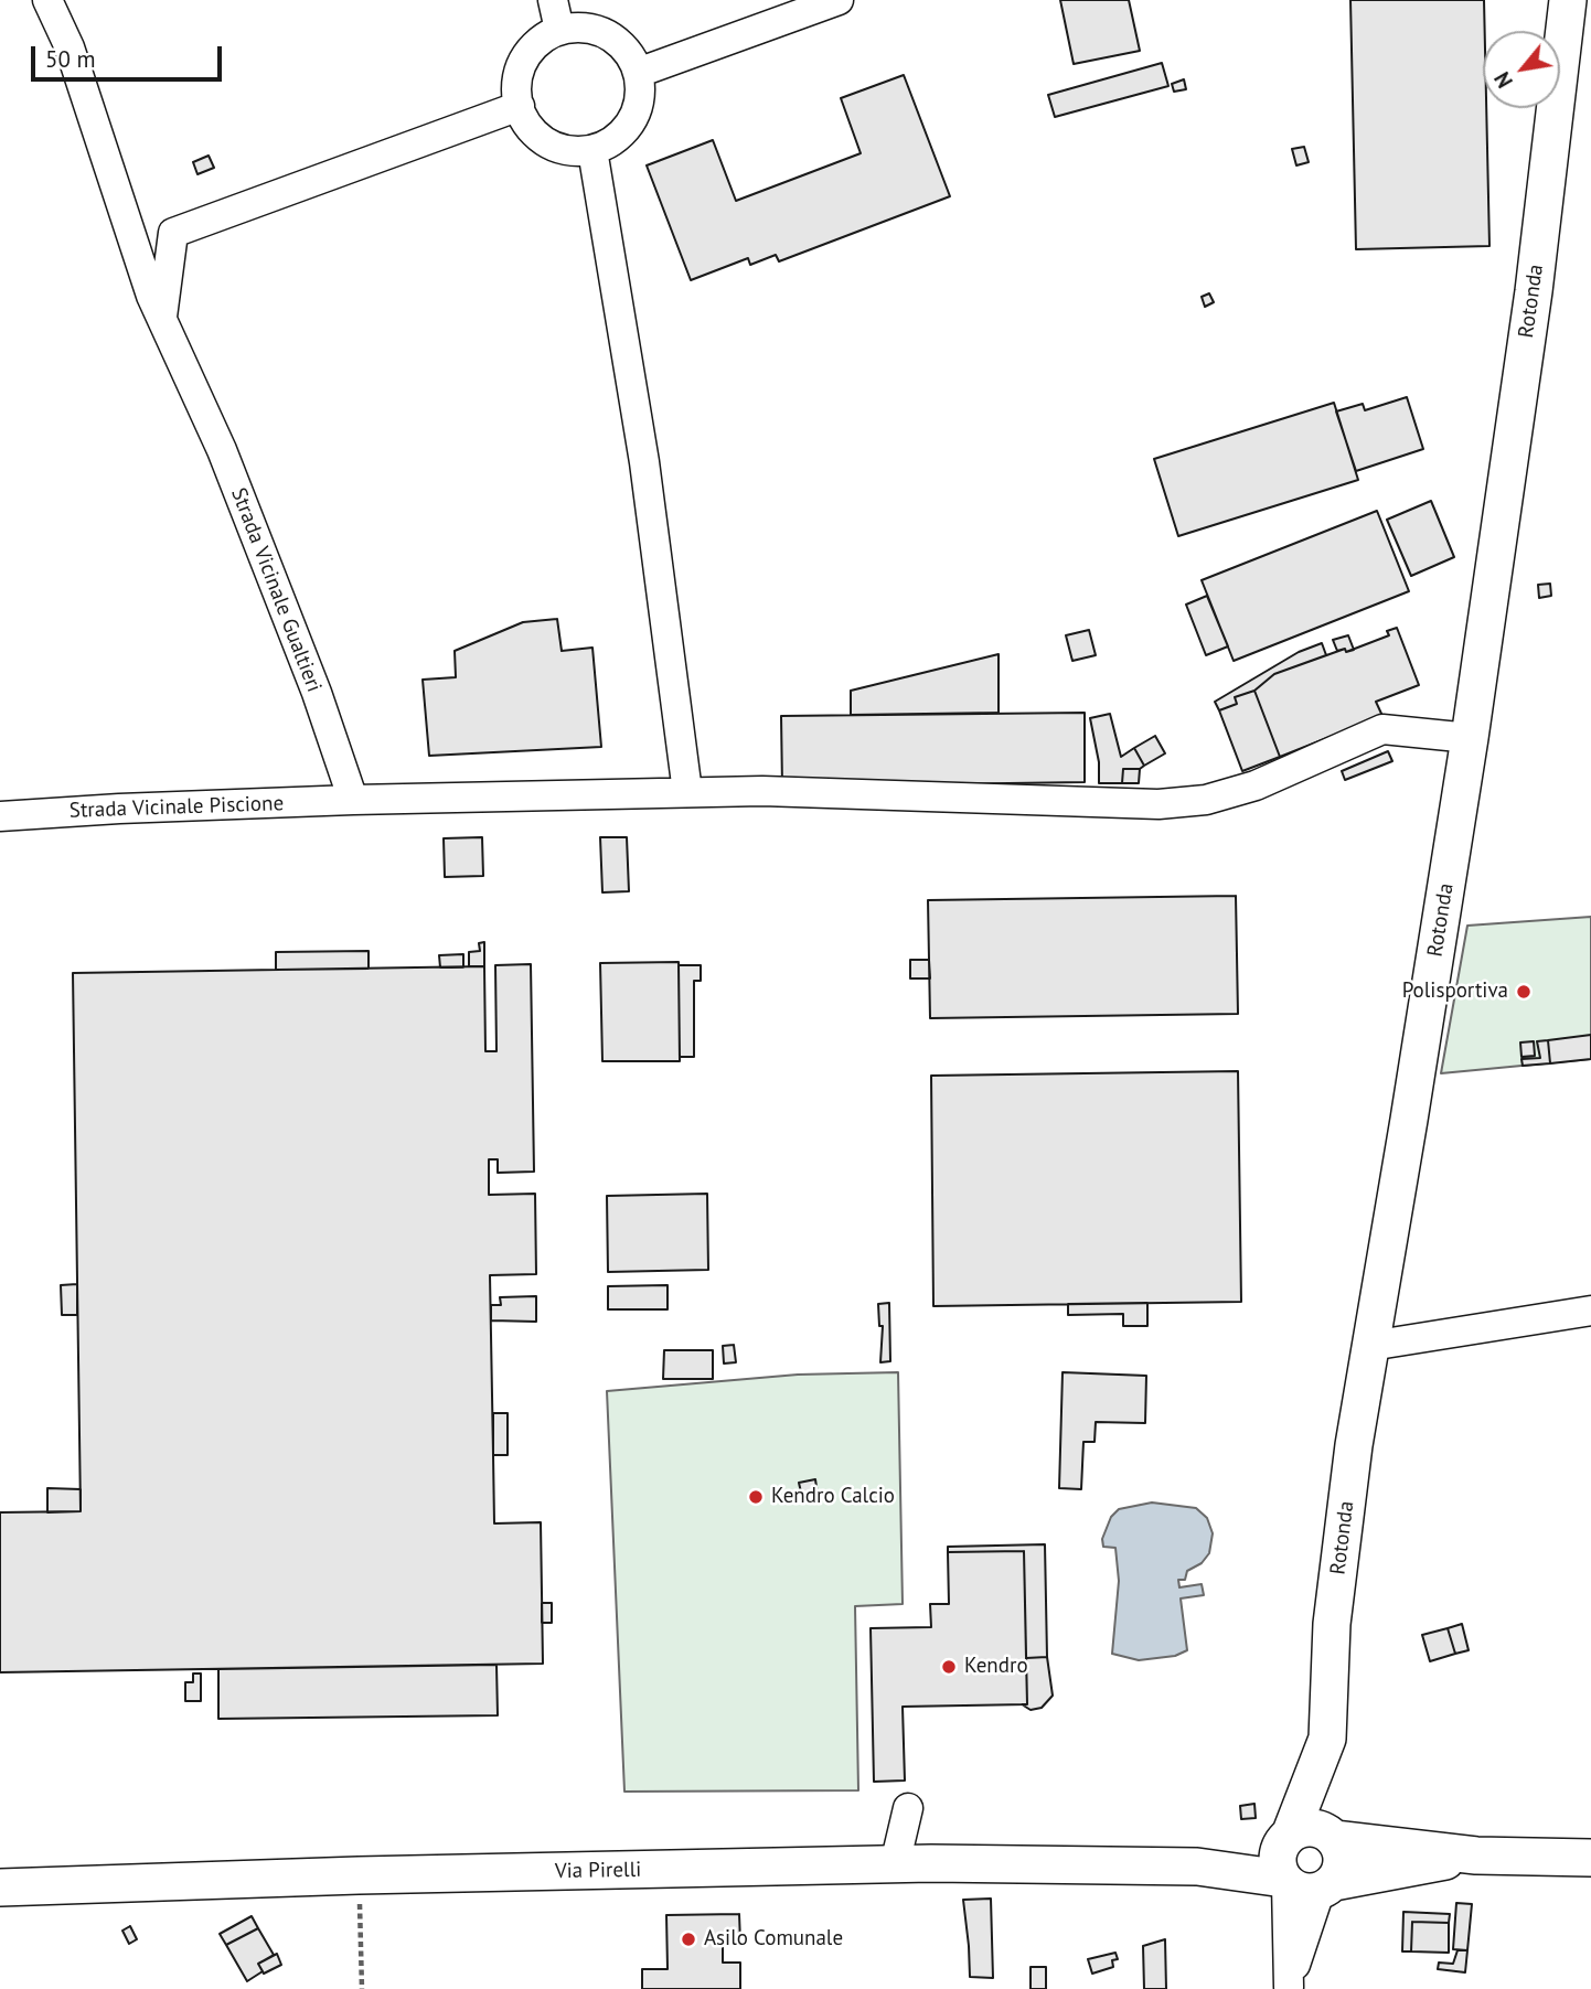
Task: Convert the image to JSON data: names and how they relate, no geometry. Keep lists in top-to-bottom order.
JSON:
{
  "streets": {
    "main road": ["Rotonda", "Via Pirelli"],
    "street": ["Strada Vicinale Gualtieri", "Strada Vicinale Piscione"]
  },
  "crossings": [
    ["Rotonda", "Via Pirelli"],
    ["Strada Vicinale Gualtieri", "Strada Vicinale Piscione"]
  ],
  "places": [
    "Polisportiva",
    "Kendro Calcio",
    "Kendro",
    "Asilo Comunale"
  ],
  "scale_bar": "50 m",
  "north": "bottom left"
}
